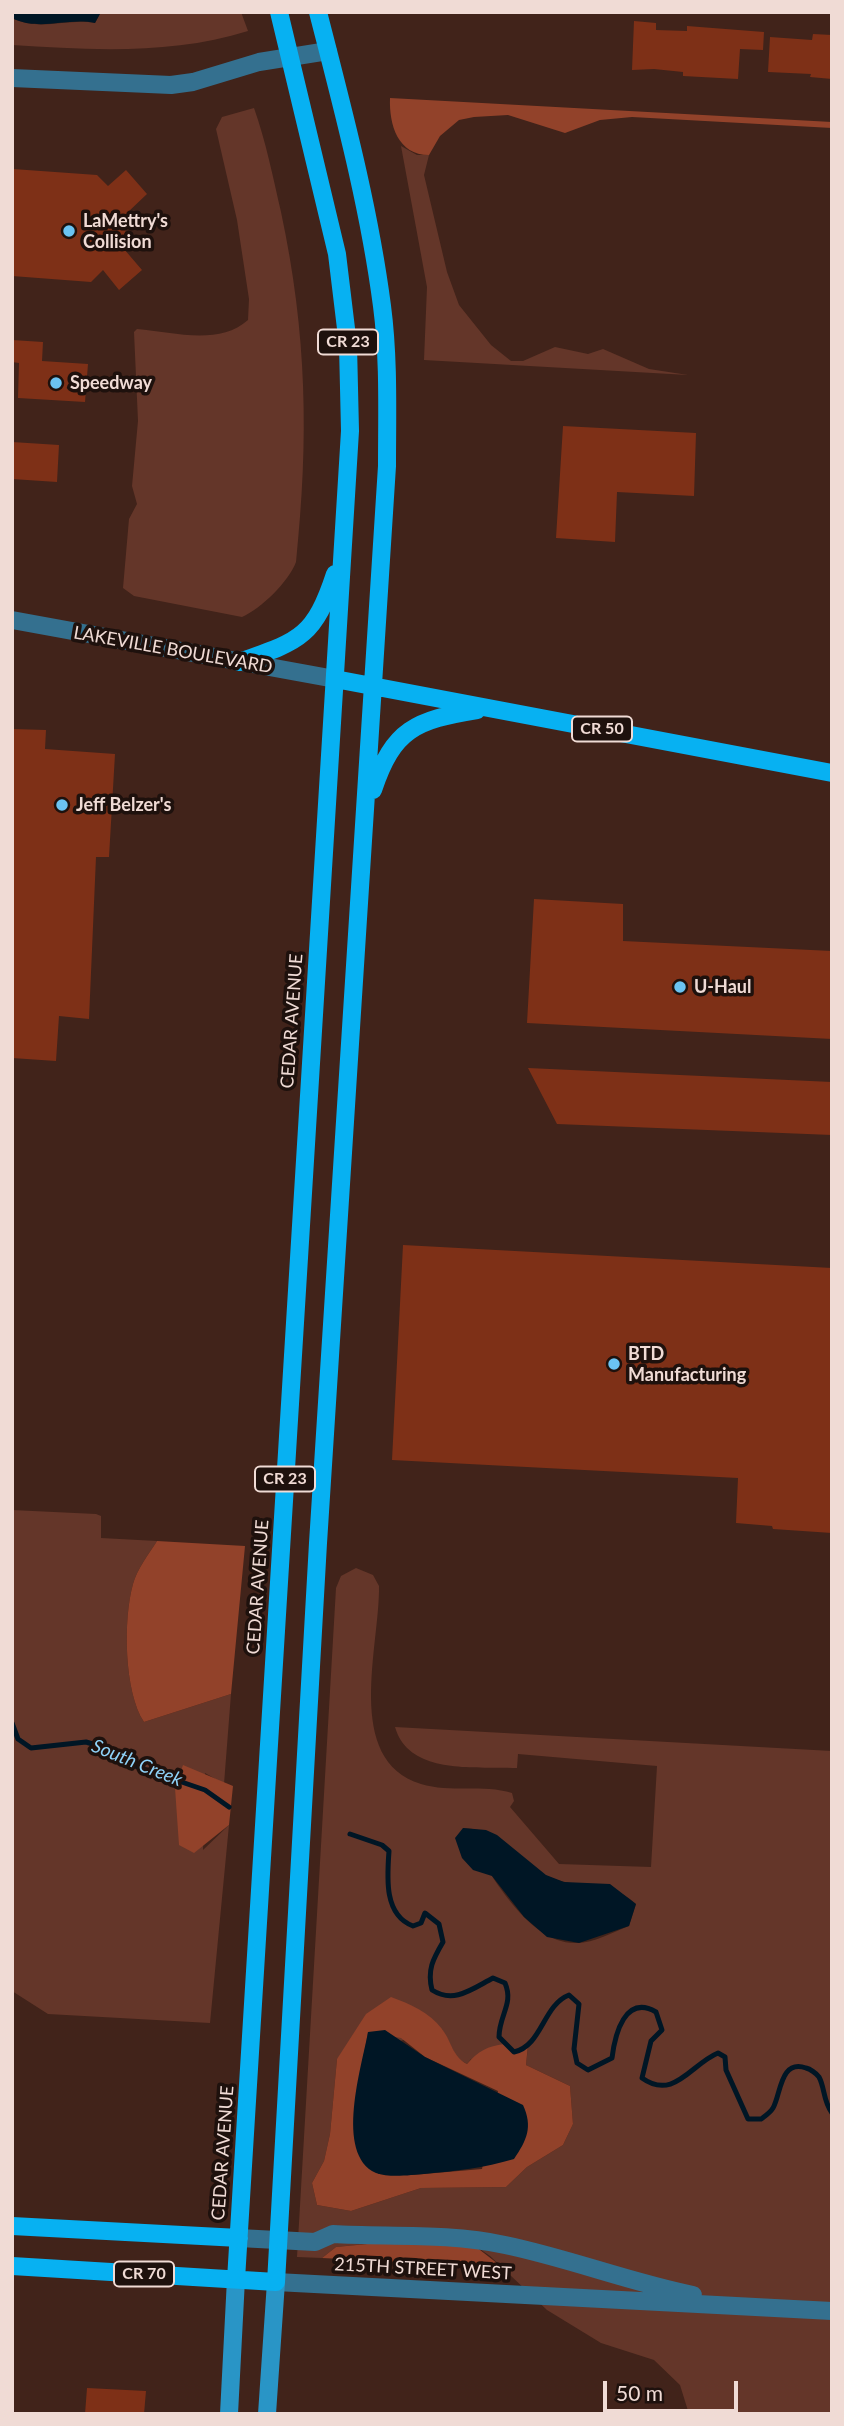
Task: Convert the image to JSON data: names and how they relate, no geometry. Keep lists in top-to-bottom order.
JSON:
{
  "streets": {
    "main road": [
      "CR 23",
      "CR 50",
      "CEDAR AVENUE",
      "215TH STREET WEST",
      "CR 70"
    ],
    "street": ["LAKEVILLE BOULEVARD"]
  },
  "crossings": [
    ["CR 23", "LAKEVILLE BOULEVARD"],
    ["CR 23", "CR 50"],
    ["CR 23", "CEDAR AVENUE"],
    ["CR 23", "215TH STREET WEST"],
    ["LAKEVILLE BOULEVARD", "CR 50"],
    ["LAKEVILLE BOULEVARD", "CEDAR AVENUE"],
    ["CR 50", "CEDAR AVENUE"],
    ["CEDAR AVENUE", "215TH STREET WEST"]
  ],
  "water": ["South Creek"],
  "places": [
    "LaMettry's Collision",
    "Speedway",
    "Jeff Belzer's",
    "U-Haul",
    "BTD Manufacturing"
  ],
  "scale_bar": "50 m"
}
